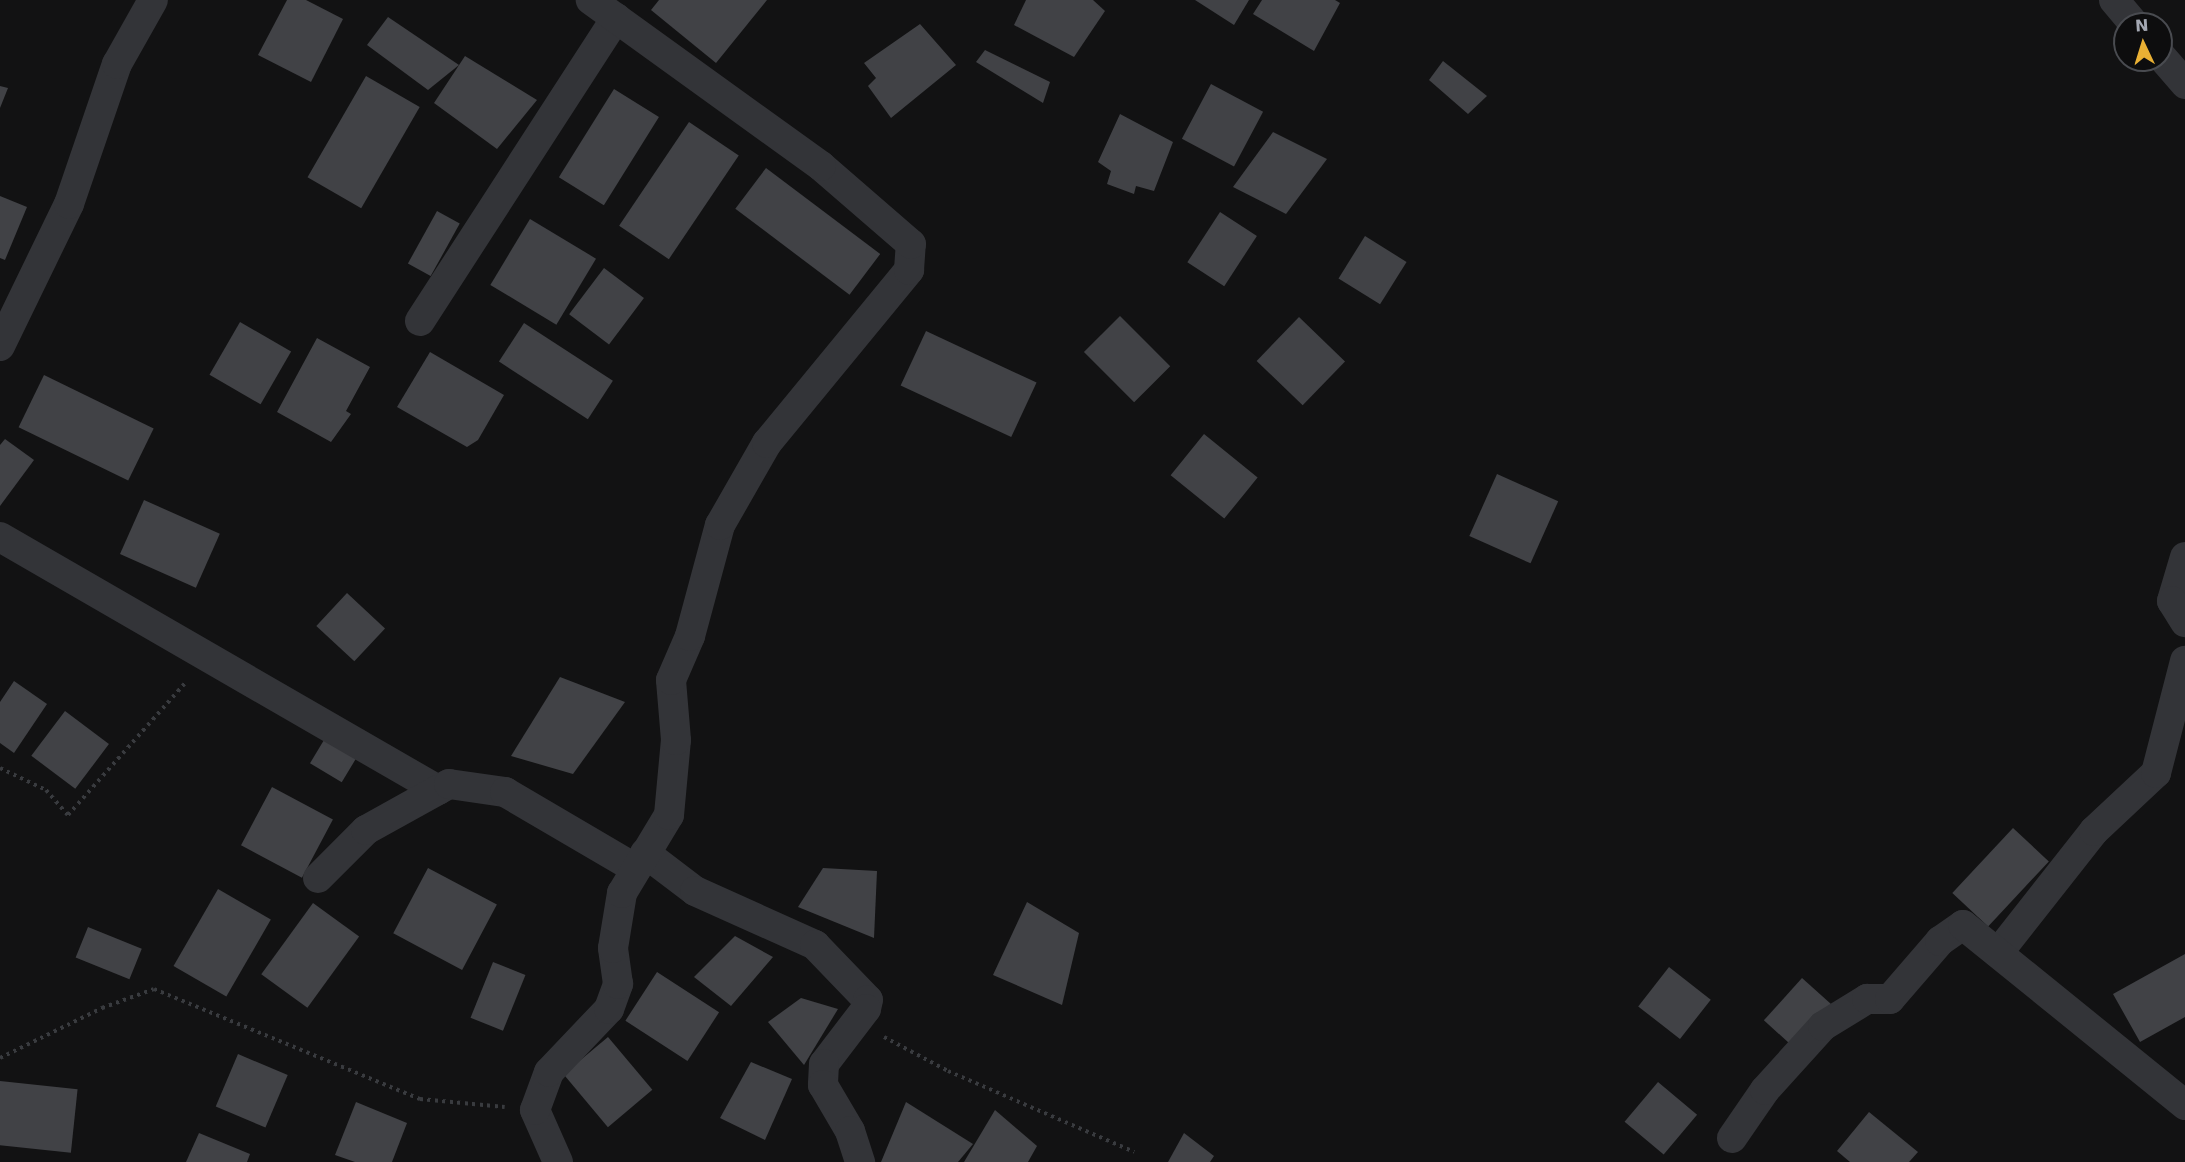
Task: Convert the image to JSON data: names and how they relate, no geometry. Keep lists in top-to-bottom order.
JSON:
{
  "north": "top"
}
